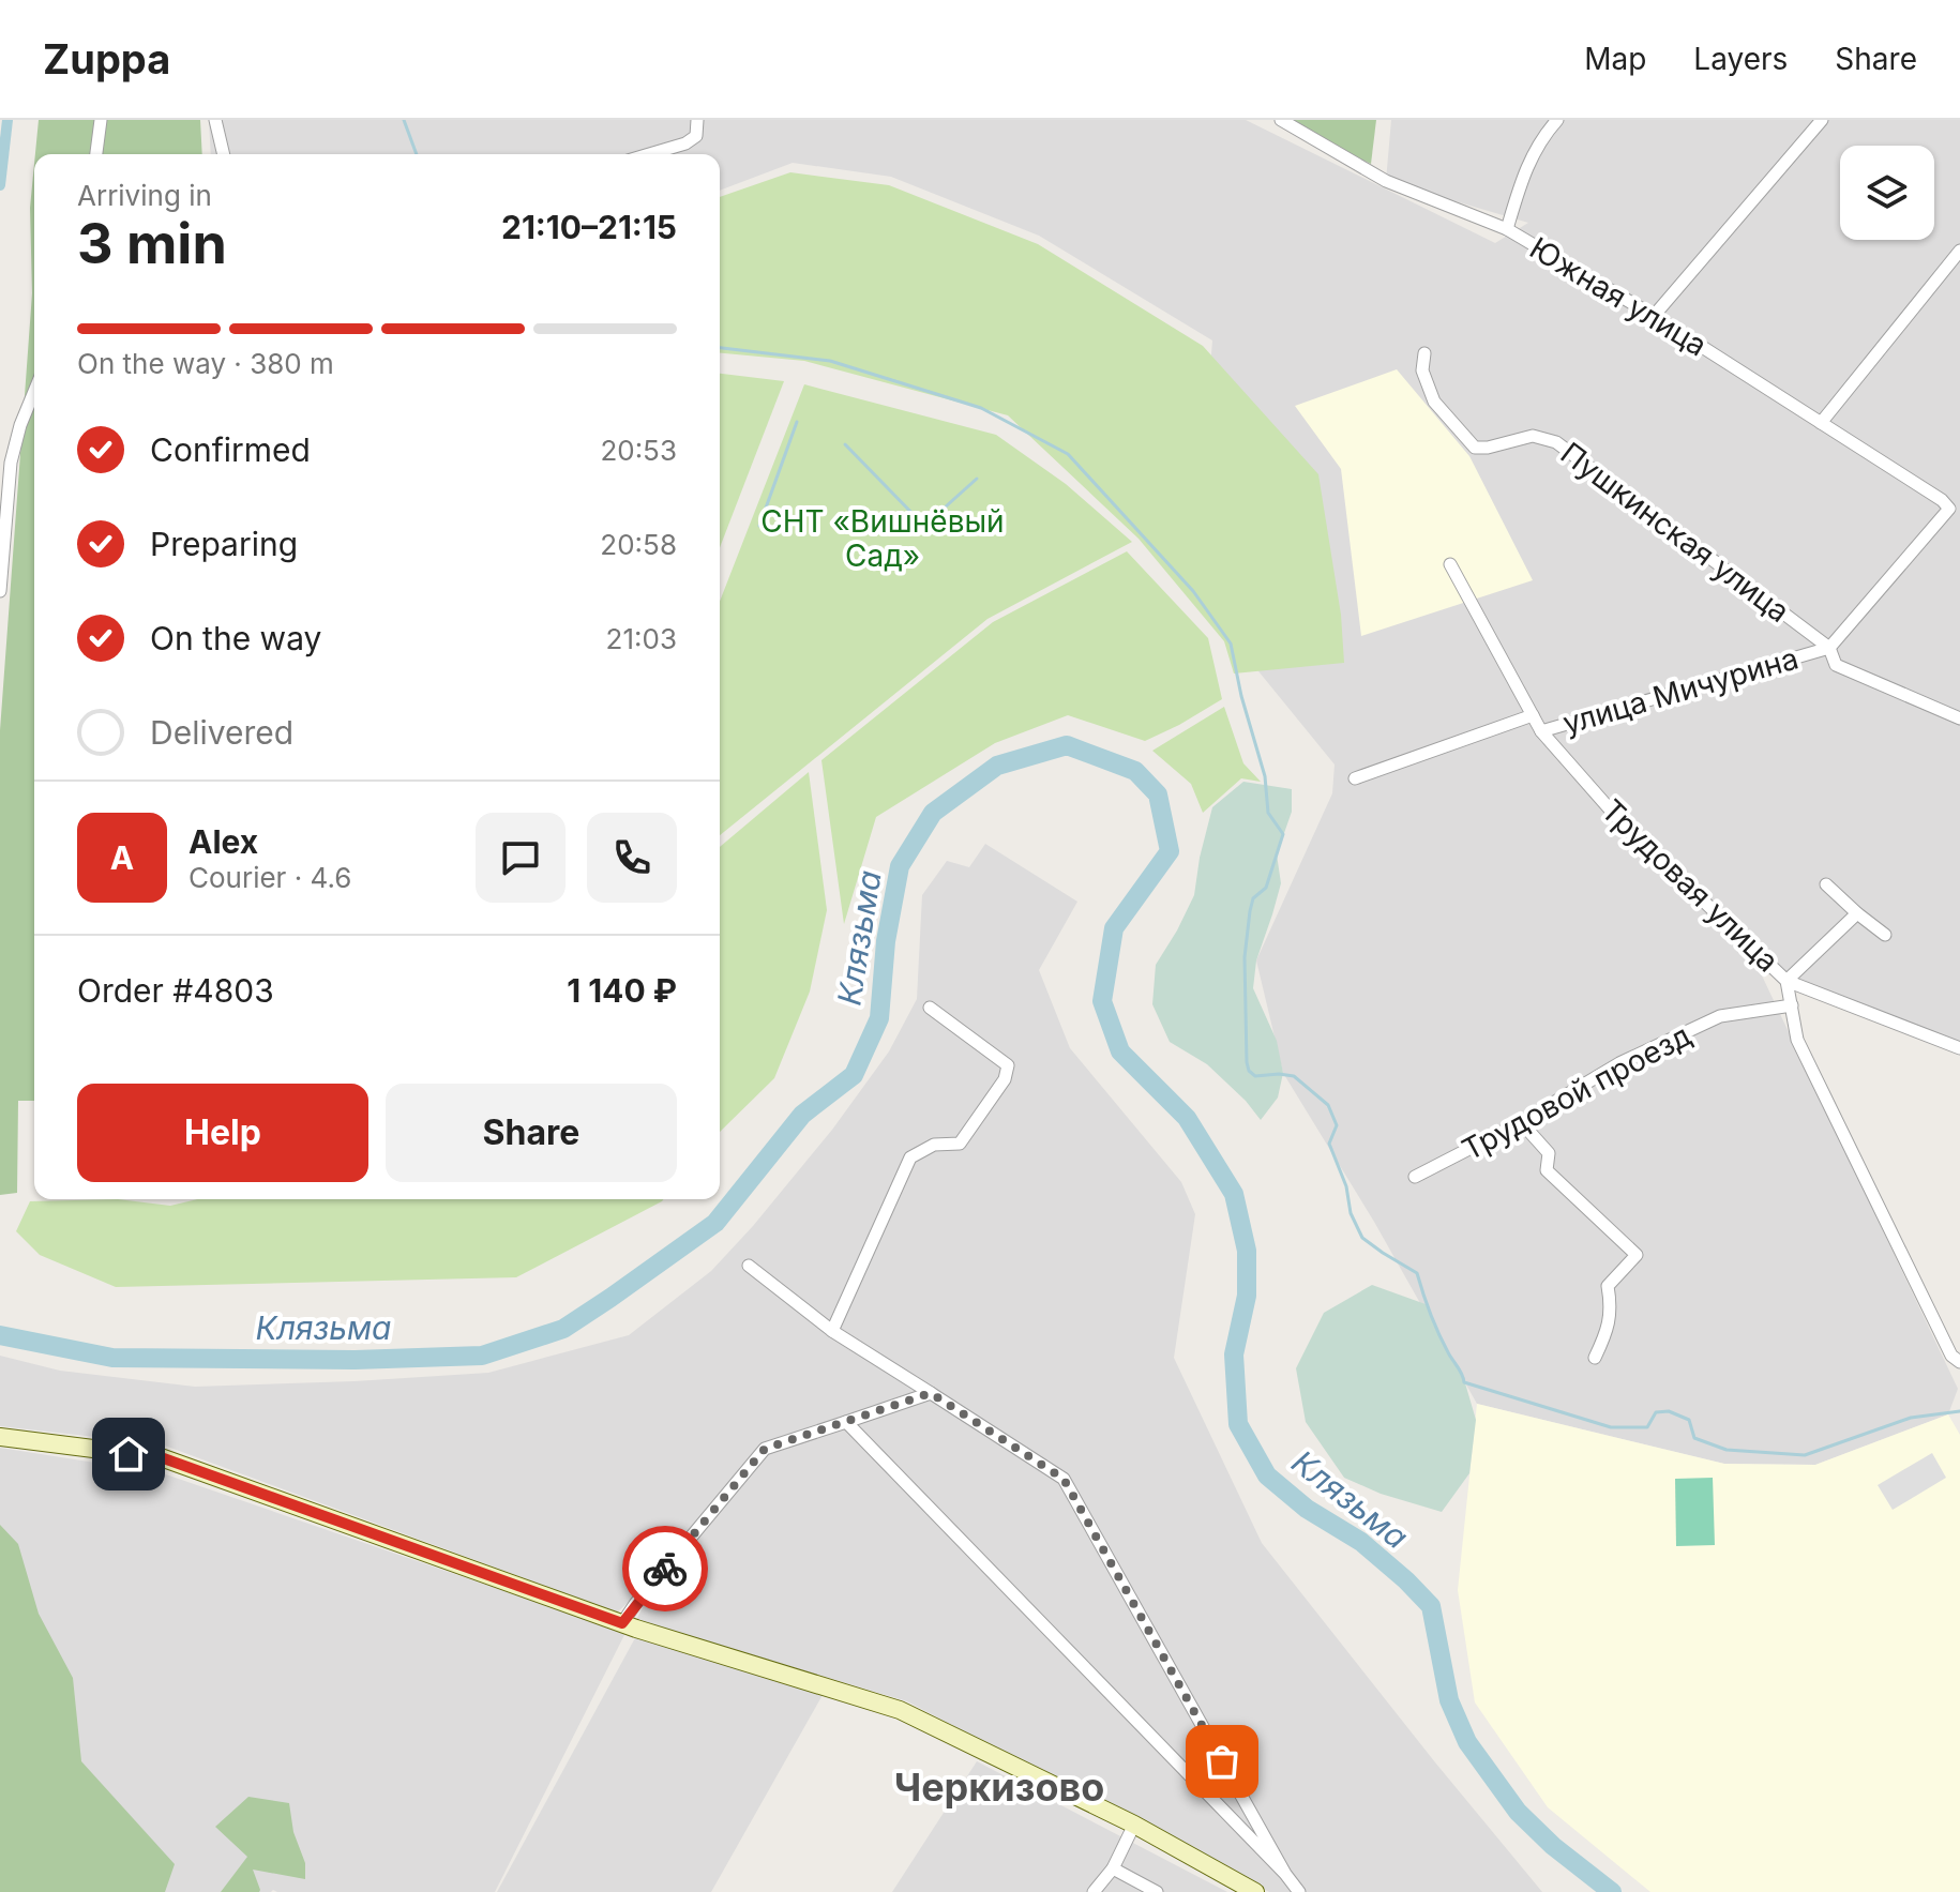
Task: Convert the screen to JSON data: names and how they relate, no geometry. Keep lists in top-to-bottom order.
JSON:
{
  "streets": {
    "street": [
      "Южная улица",
      "Пушкинская улица",
      "улица Мичурина",
      "Трудовая улица",
      "Трудовой проезд"
    ]
  },
  "crossings": [
    ["Южная улица", "улица Мичурина"],
    ["Пушкинская улица", "улица Мичурина"],
    ["улица Мичурина", "Трудовая улица"],
    ["Трудовая улица", "Трудовой проезд"]
  ],
  "districts": ["Черкизово"],
  "water": ["Клязьма"],
  "parks": ["СНТ «Вишнёвый Сад»"],
  "page": {
    "header": "Zuppa",
    "nav": ["Map", "Layers", "Share"],
    "heading": ["3 min", "Arriving in", "21:10–21:15"],
    "panel": [
      "Alex",
      "Courier · 4.6",
      "Order #4803",
      "1 140 ₽"
    ],
    "bar": "On the way · 380 m",
    "list": [
      ["Confirmed", "20:53"],
      ["Preparing", "20:58"],
      ["On the way", "21:03"],
      "Delivered"
    ],
    "round": "A",
    "buttons": ["Help", "Share"]
  }
}
